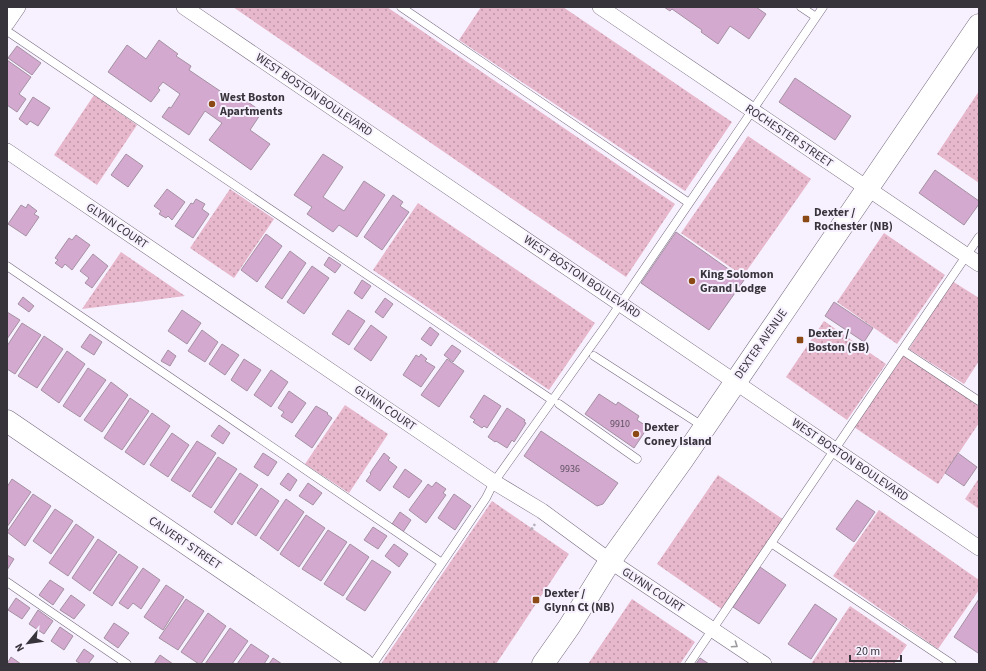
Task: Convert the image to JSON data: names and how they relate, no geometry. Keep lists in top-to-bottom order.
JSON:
{
  "streets": {
    "street": [
      "WEST BOSTON BOULEVARD",
      "ROCHESTER STREET",
      "GLYNN COURT",
      "DEXTER AVENUE",
      "CALVERT STREET"
    ]
  },
  "crossings": [
    ["WEST BOSTON BOULEVARD", "DEXTER AVENUE"],
    ["ROCHESTER STREET", "DEXTER AVENUE"],
    ["GLYNN COURT", "DEXTER AVENUE"]
  ],
  "places": {
    "other": ["West Boston Apartments", "King Solomon Grand Lodge", "Dexter Coney Island"],
    "transit": ["Dexter / Rochester (NB)", "Dexter / Boston (SB)", "Dexter / Glynn Ct (NB)"]
  },
  "house_numbers": ["9910", "9936"],
  "scale_bar": "20 m",
  "north": "bottom left"
}
